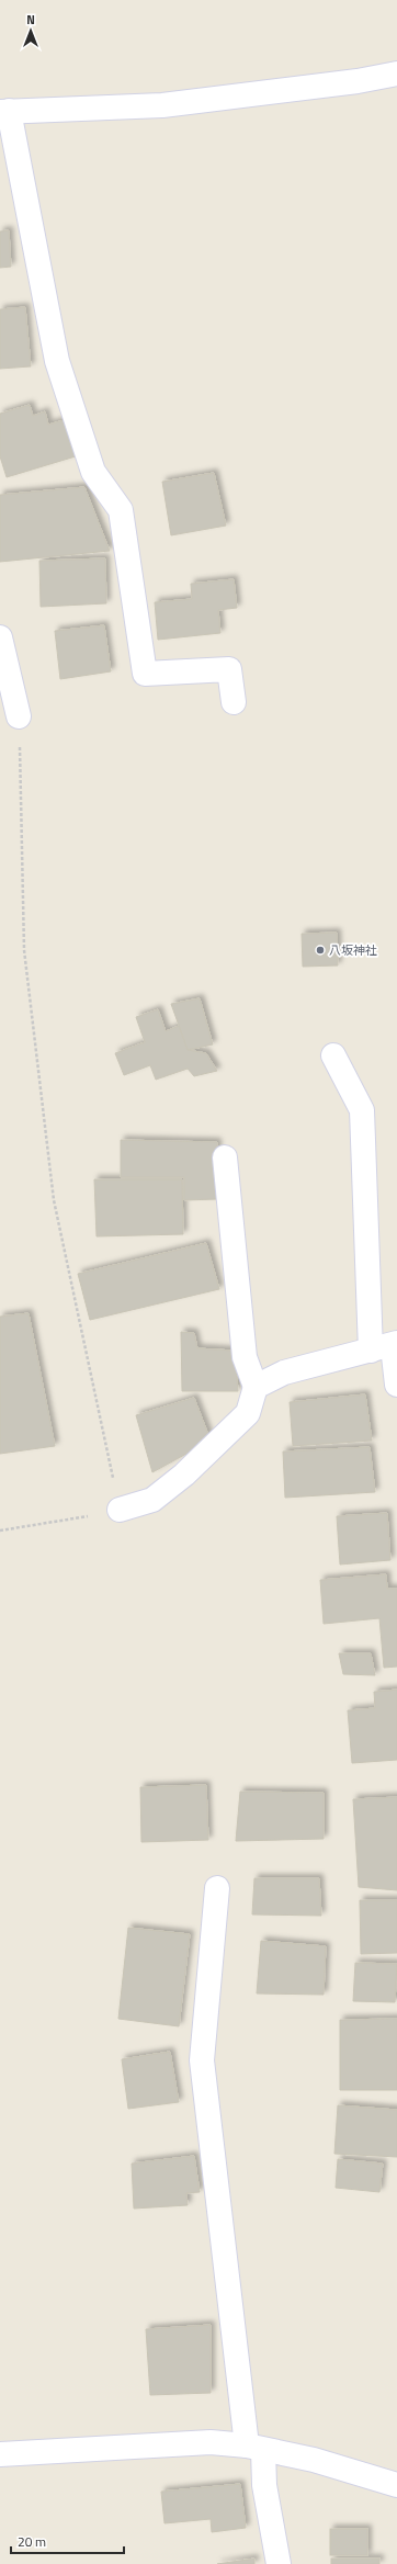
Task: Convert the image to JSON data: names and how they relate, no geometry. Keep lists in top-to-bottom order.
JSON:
{
  "places": ["八坂神社"],
  "scale_bar": "20 m",
  "north": "top"
}
